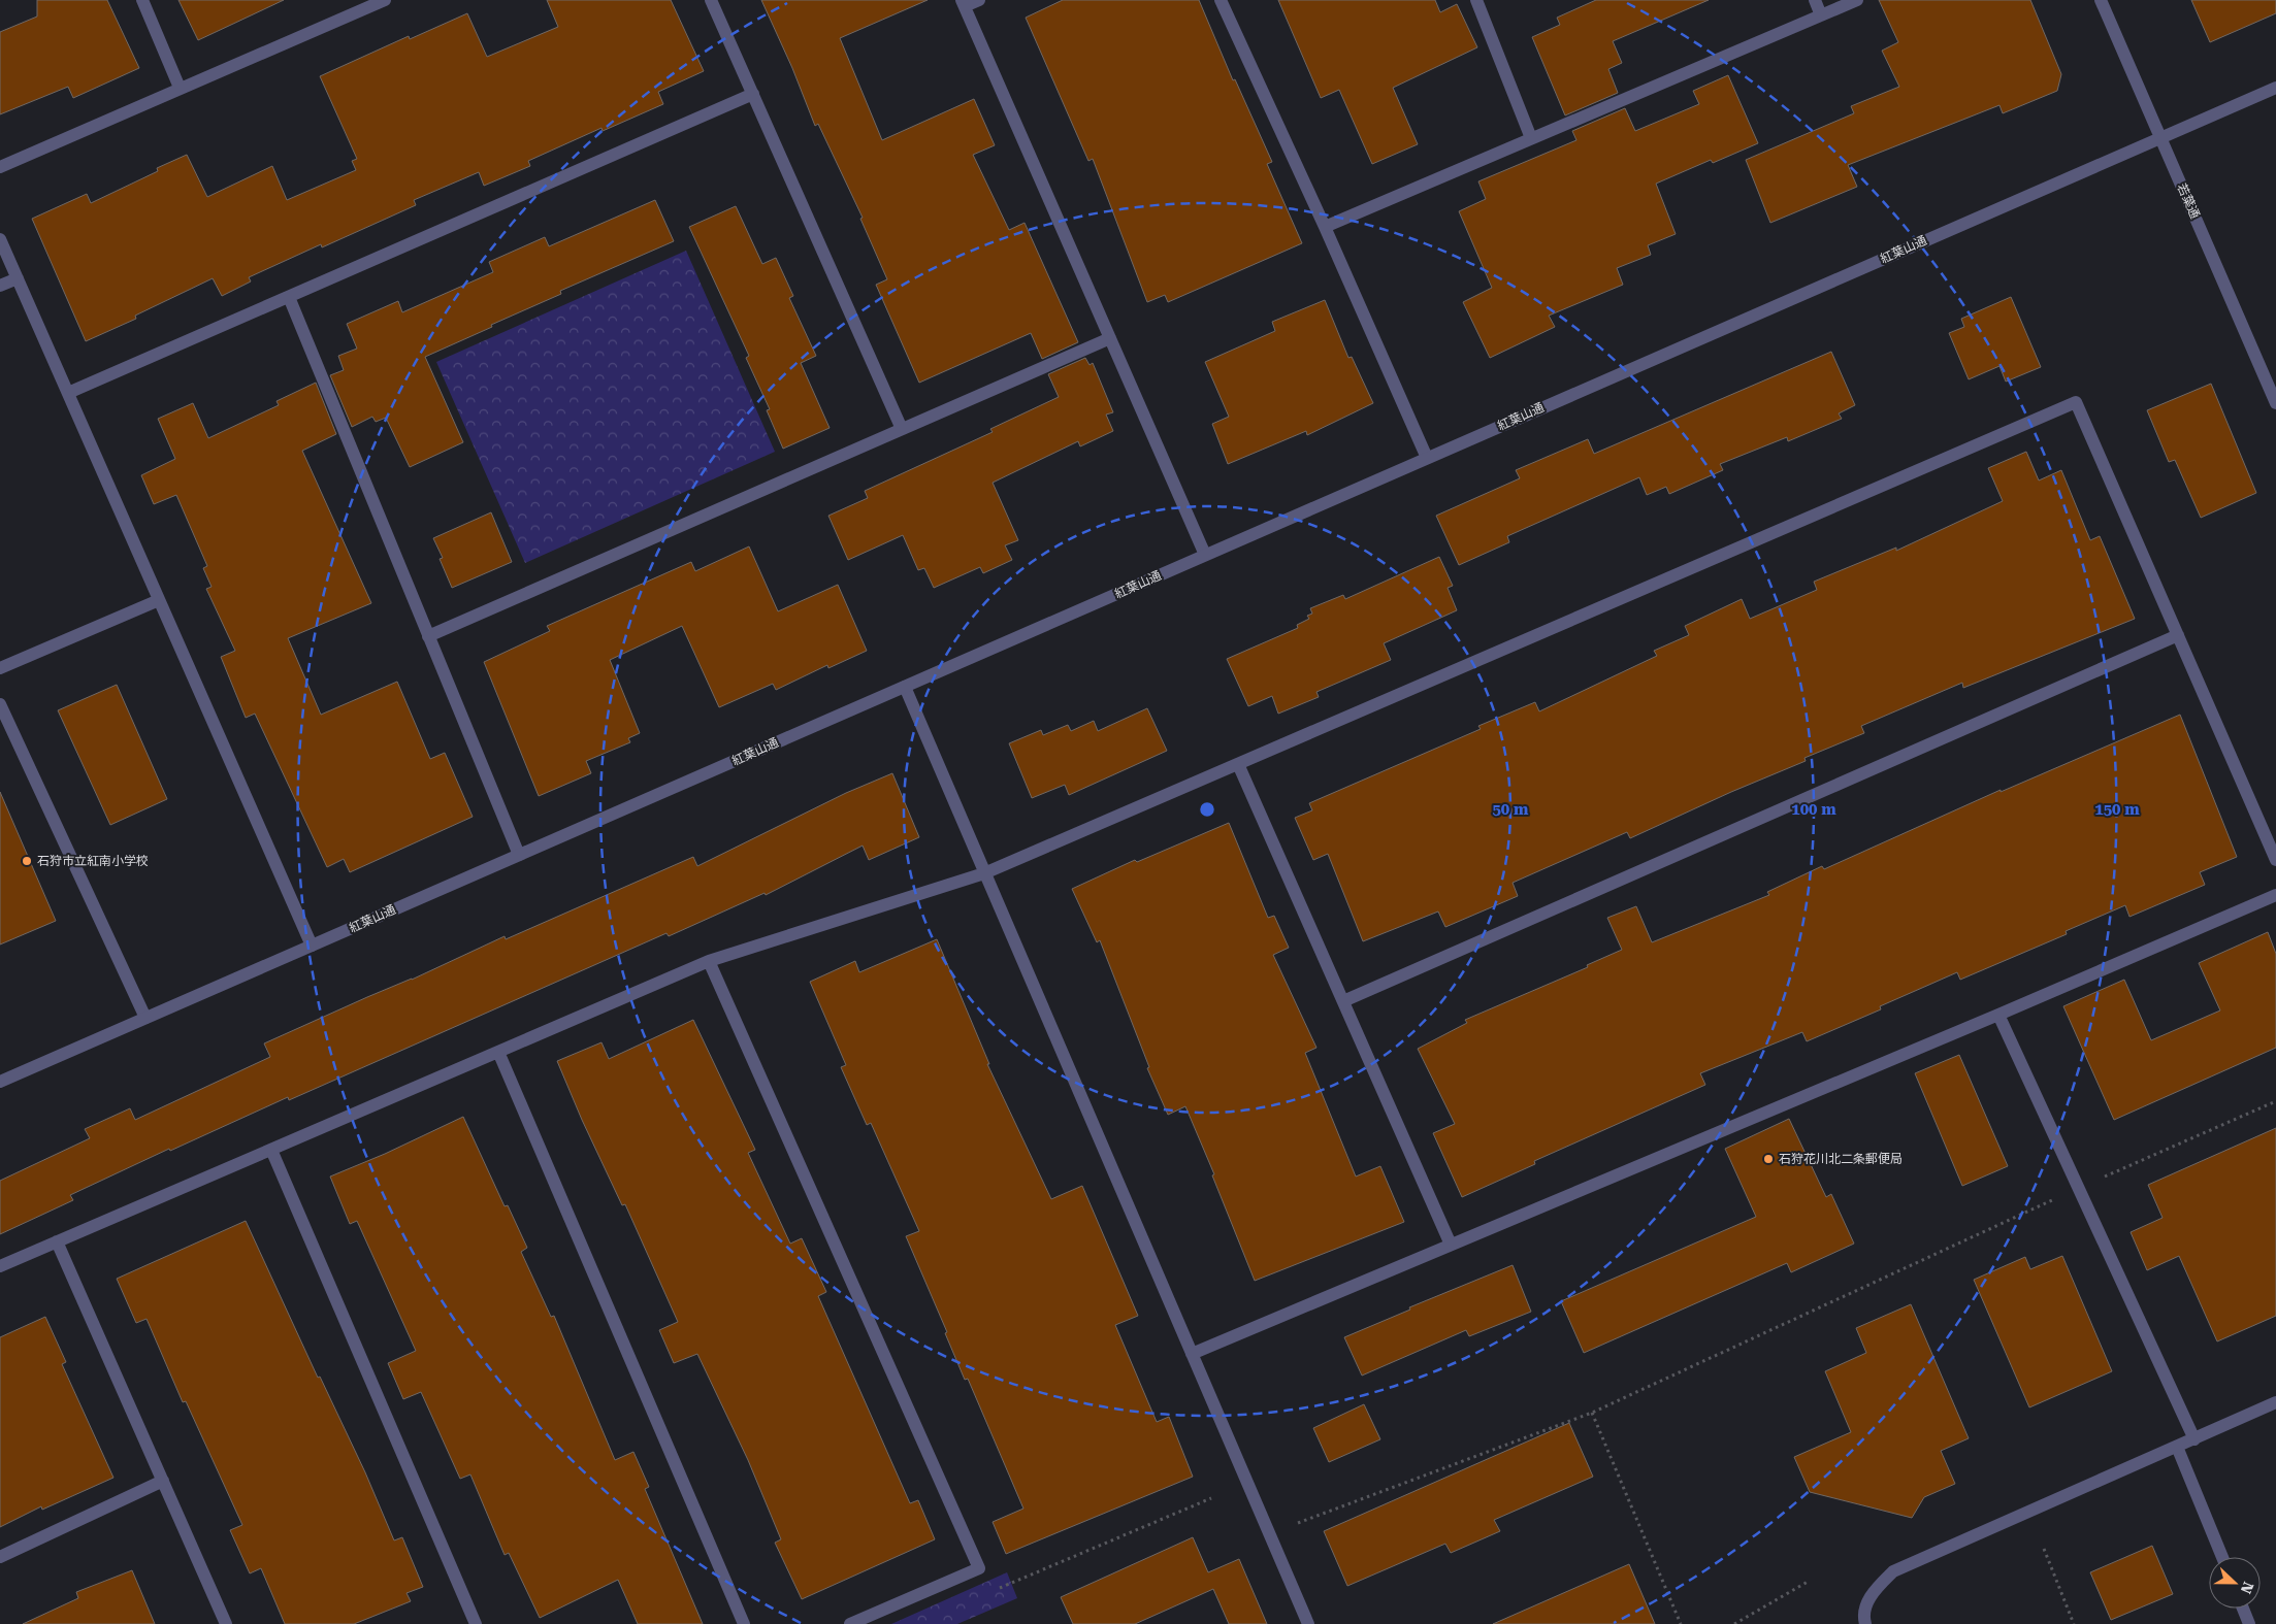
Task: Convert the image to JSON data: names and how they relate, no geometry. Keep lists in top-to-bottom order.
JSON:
{
  "streets": {
    "street": ["若葉通", "紅葉山通"]
  },
  "crossings": [
    ["若葉通", "紅葉山通"]
  ],
  "places": ["石狩市立紅南小学校", "石狩花川北二条郵便局"],
  "north": "right",
  "rings": ["50 m", "100 m", "150 m"]
}
